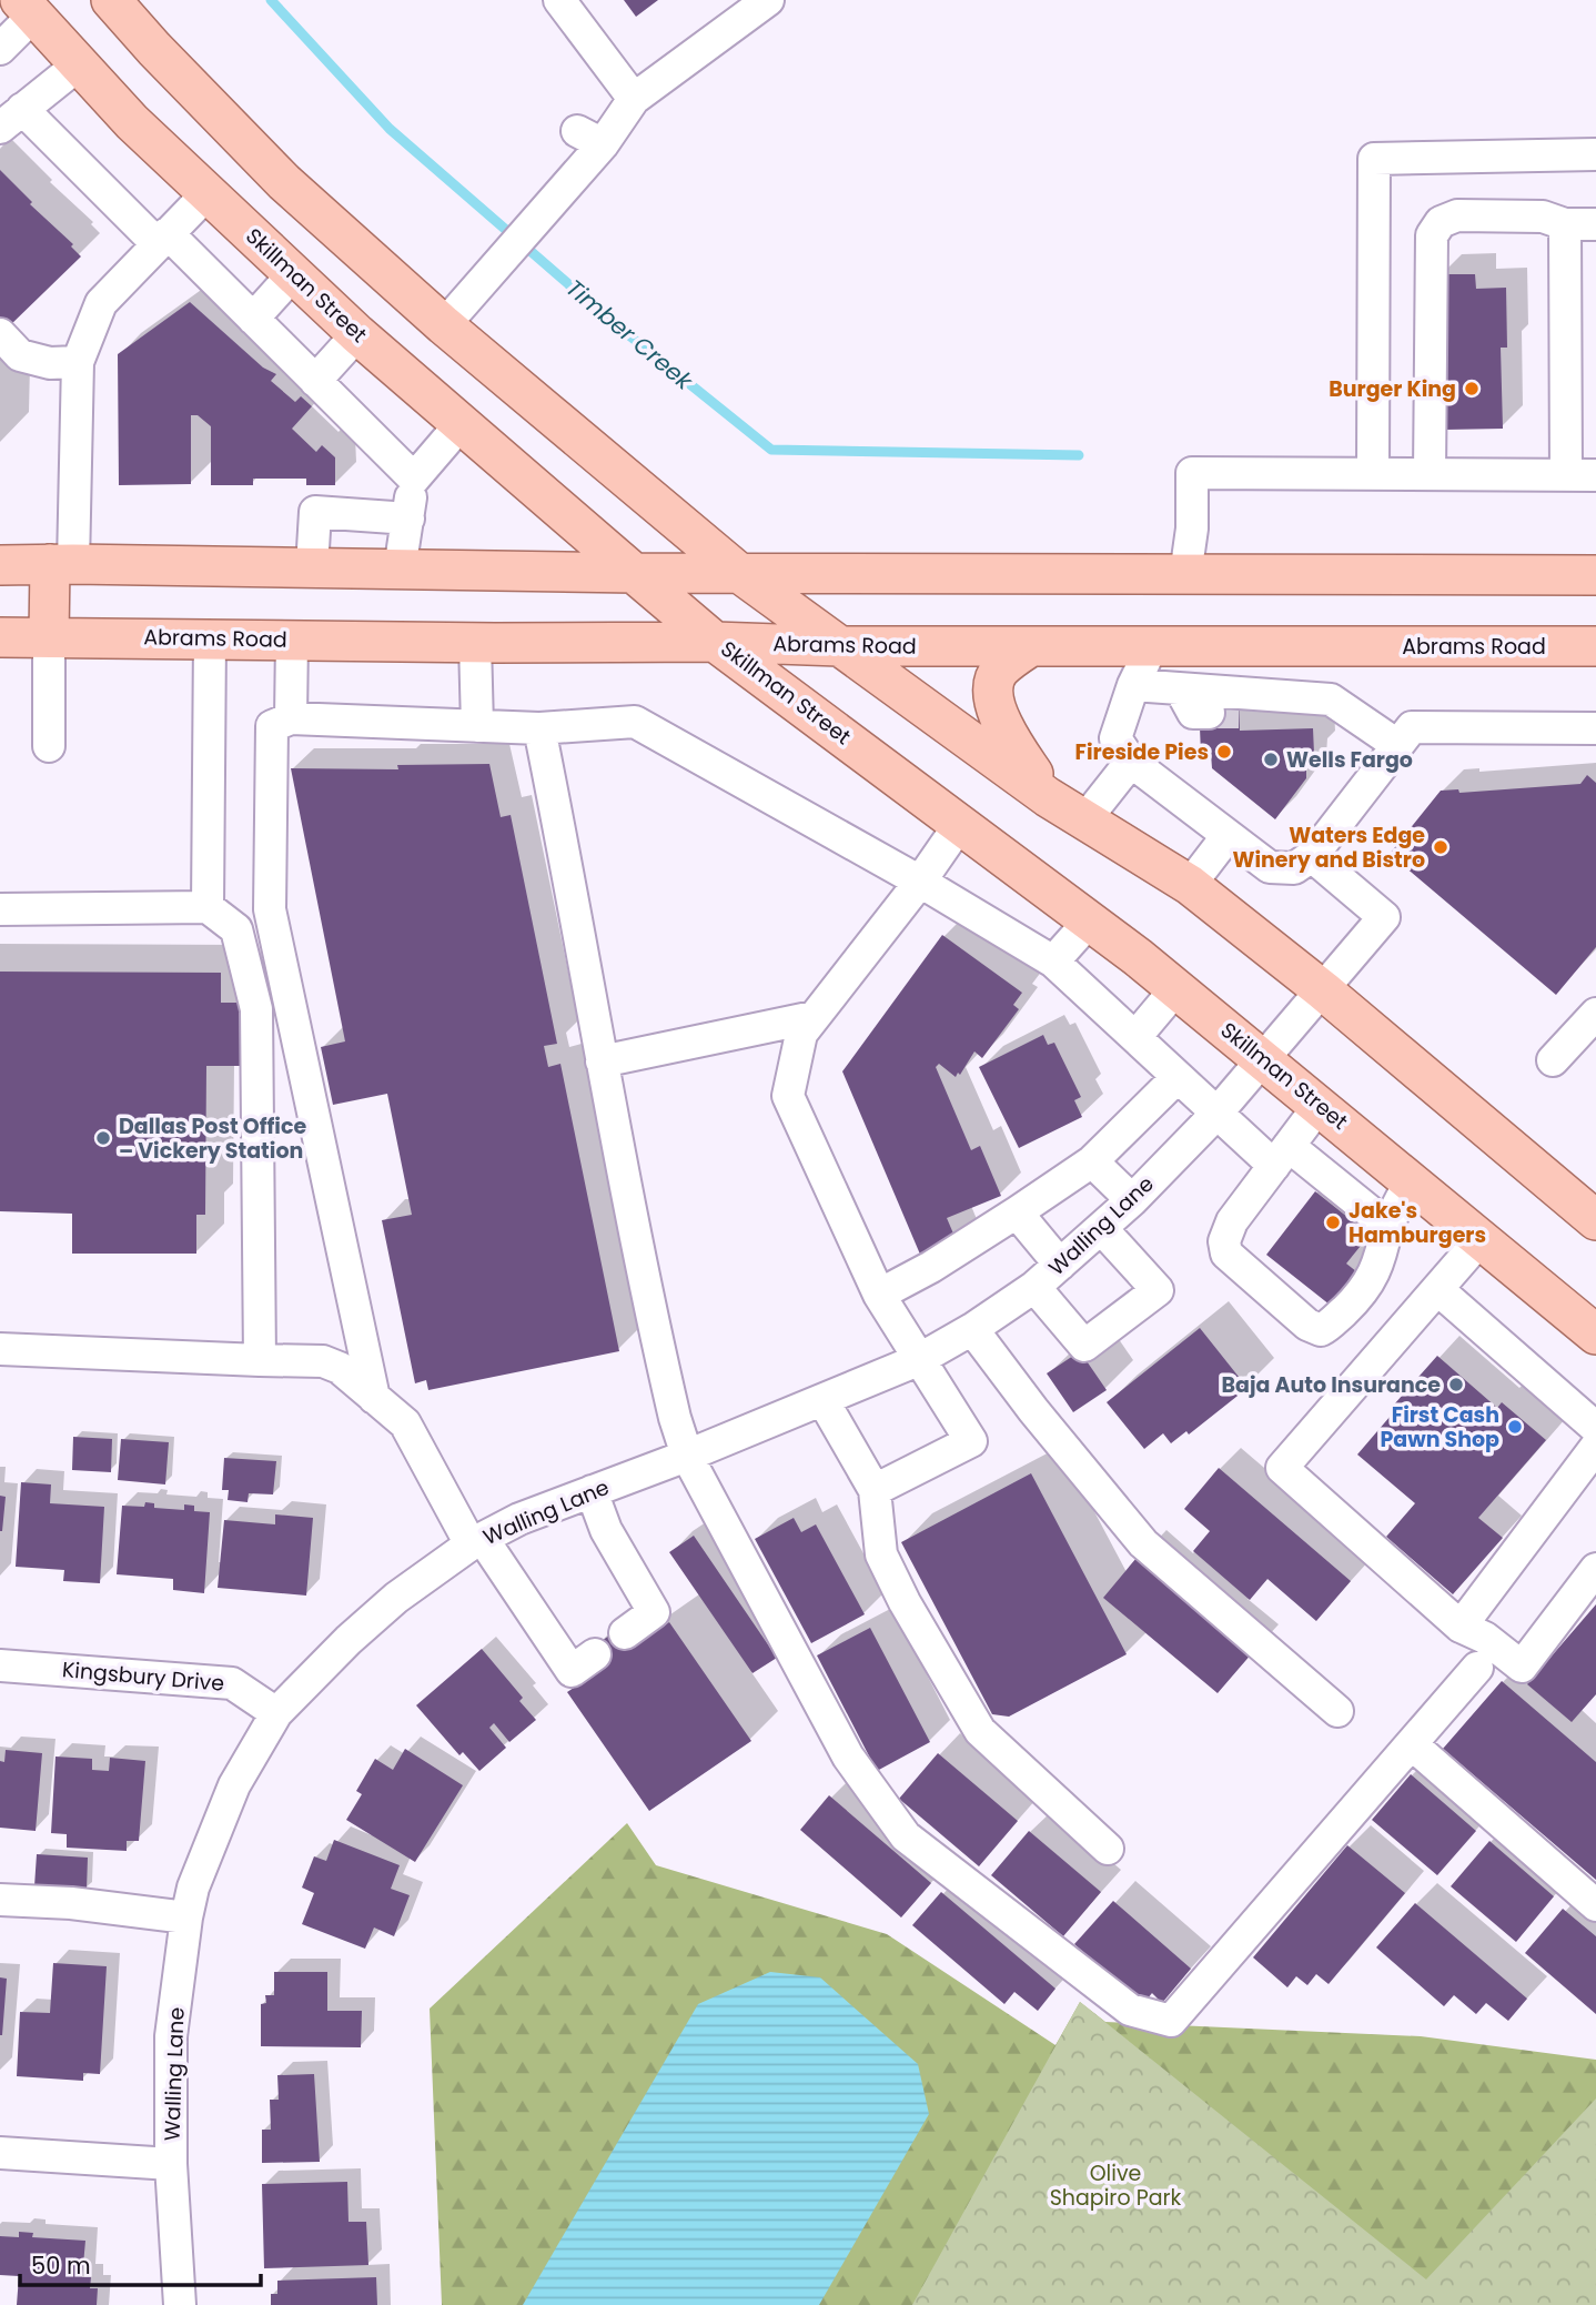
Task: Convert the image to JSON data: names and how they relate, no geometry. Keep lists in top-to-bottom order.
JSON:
{
  "streets": {
    "main road": ["Skillman Street", "Abrams Road"],
    "street": ["Walling Lane", "Kingsbury Drive"]
  },
  "crossings": [
    ["Skillman Street", "Abrams Road"],
    ["Skillman Street", "Walling Lane"],
    ["Walling Lane", "Kingsbury Drive"]
  ],
  "water": ["Timber Creek"],
  "parks": ["Olive Shapiro Park"],
  "places": [
    "Burger King",
    "Fireside Pies",
    "Wells Fargo",
    "Waters Edge Winery and Bistro",
    "Dallas Post Office – Vickery Station",
    "Jake's Hamburgers",
    "Baja Auto Insurance",
    "First Cash Pawn Shop"
  ],
  "scale_bar": "50 m"
}
